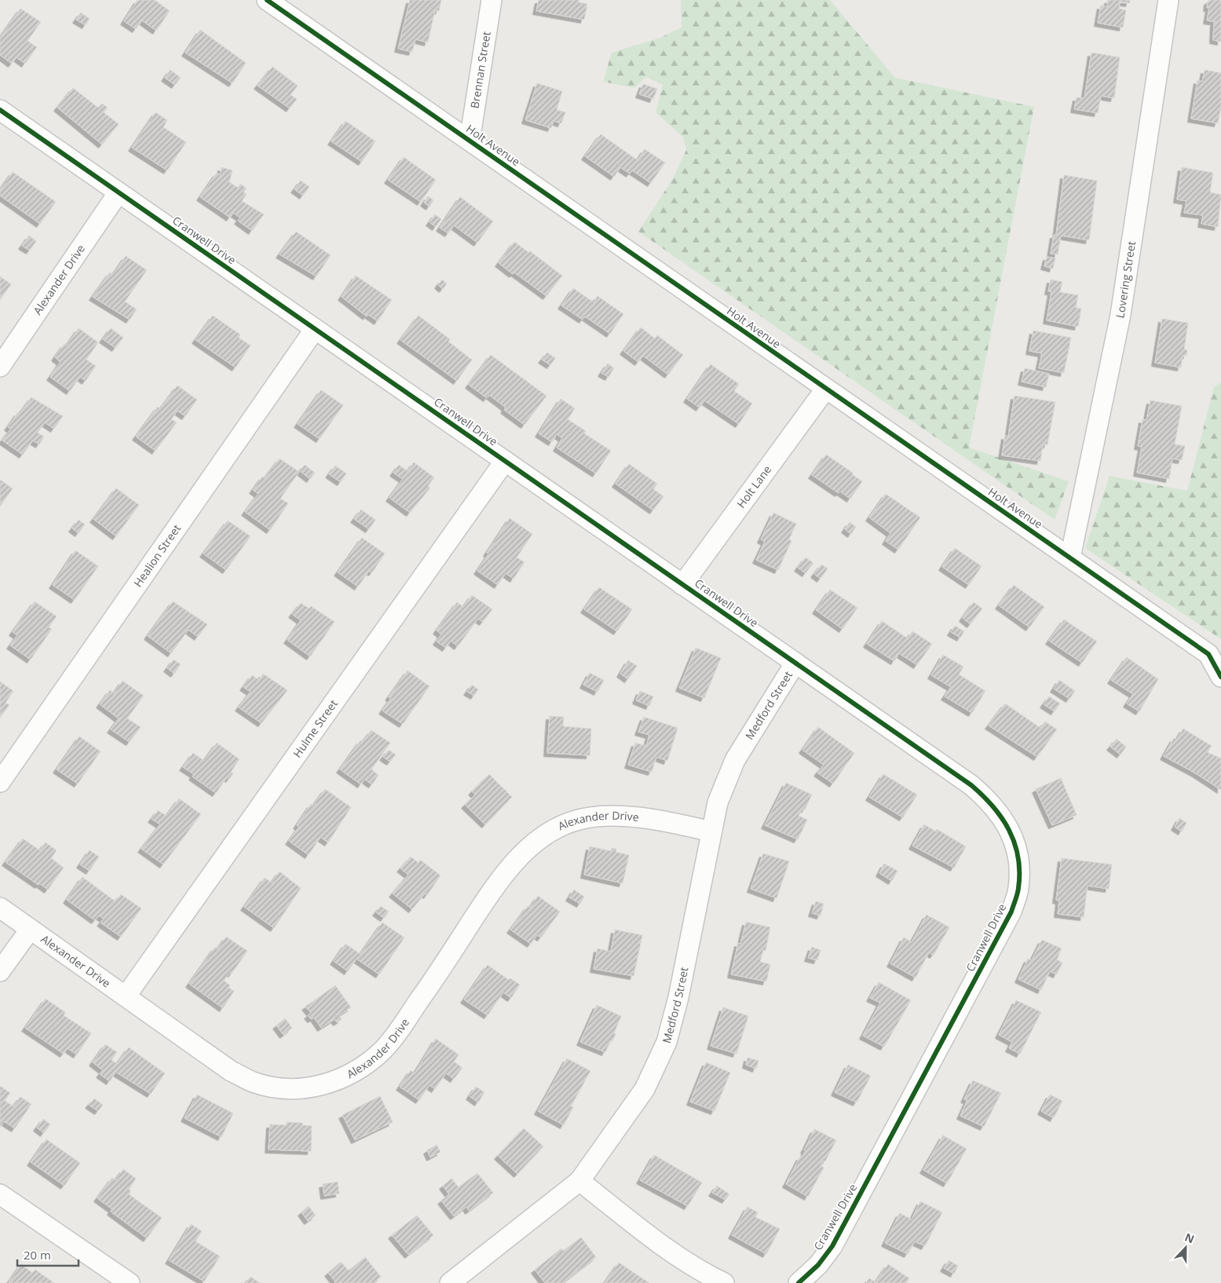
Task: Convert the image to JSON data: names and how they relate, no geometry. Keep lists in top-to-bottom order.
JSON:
{
  "streets": {
    "street": [
      "Brennan Street",
      "Holt Avenue",
      "Cranwell Drive",
      "Alexander Drive",
      "Lovering Street",
      "Holt Lane",
      "Healion Street",
      "Medford Street",
      "Hulme Street"
    ]
  },
  "crossings": [
    ["Brennan Street", "Holt Avenue"],
    ["Holt Avenue", "Lovering Street"],
    ["Holt Avenue", "Holt Lane"],
    ["Cranwell Drive", "Alexander Drive"],
    ["Cranwell Drive", "Holt Lane"],
    ["Cranwell Drive", "Healion Street"],
    ["Cranwell Drive", "Medford Street"],
    ["Cranwell Drive", "Hulme Street"],
    ["Alexander Drive", "Medford Street"],
    ["Alexander Drive", "Hulme Street"]
  ],
  "scale_bar": "20 m",
  "north": "top"
}
